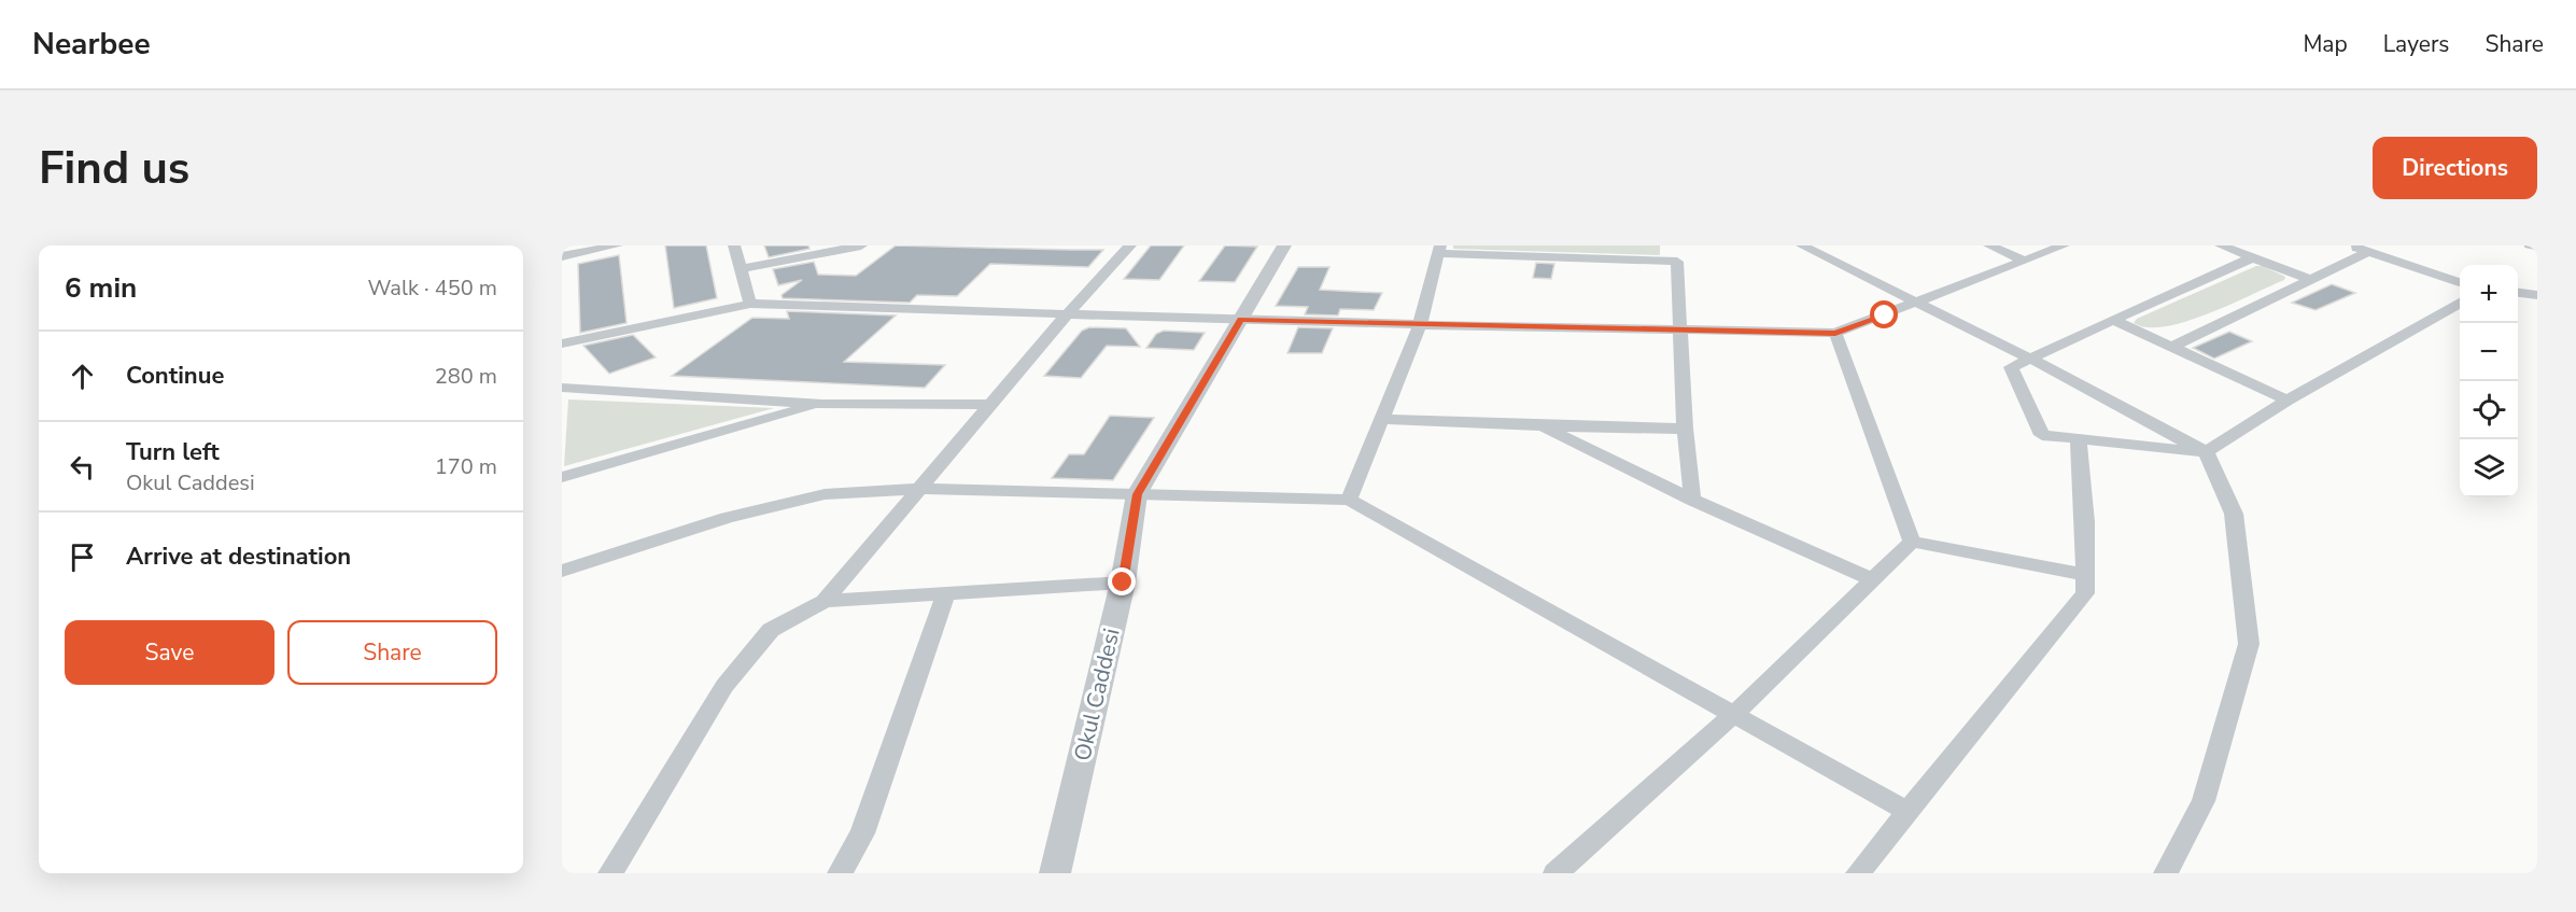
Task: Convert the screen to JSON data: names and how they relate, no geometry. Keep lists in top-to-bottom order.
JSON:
{
  "streets": {
    "street": ["Okul Caddesi"]
  },
  "page": {
    "header": "Nearbee",
    "nav": ["Map", "Layers", "Share"],
    "buttons": [
      "Directions",
      ["Save", "Share"]
    ],
    "title": "Find us",
    "heading": ["6 min", "Walk · 450 m"],
    "map_buttons": ["+", "−"],
    "list": [
      ["Continue", "280 m"],
      ["Turn left", "Okul Caddesi", "170 m"],
      "Arrive at destination"
    ]
  }
}
